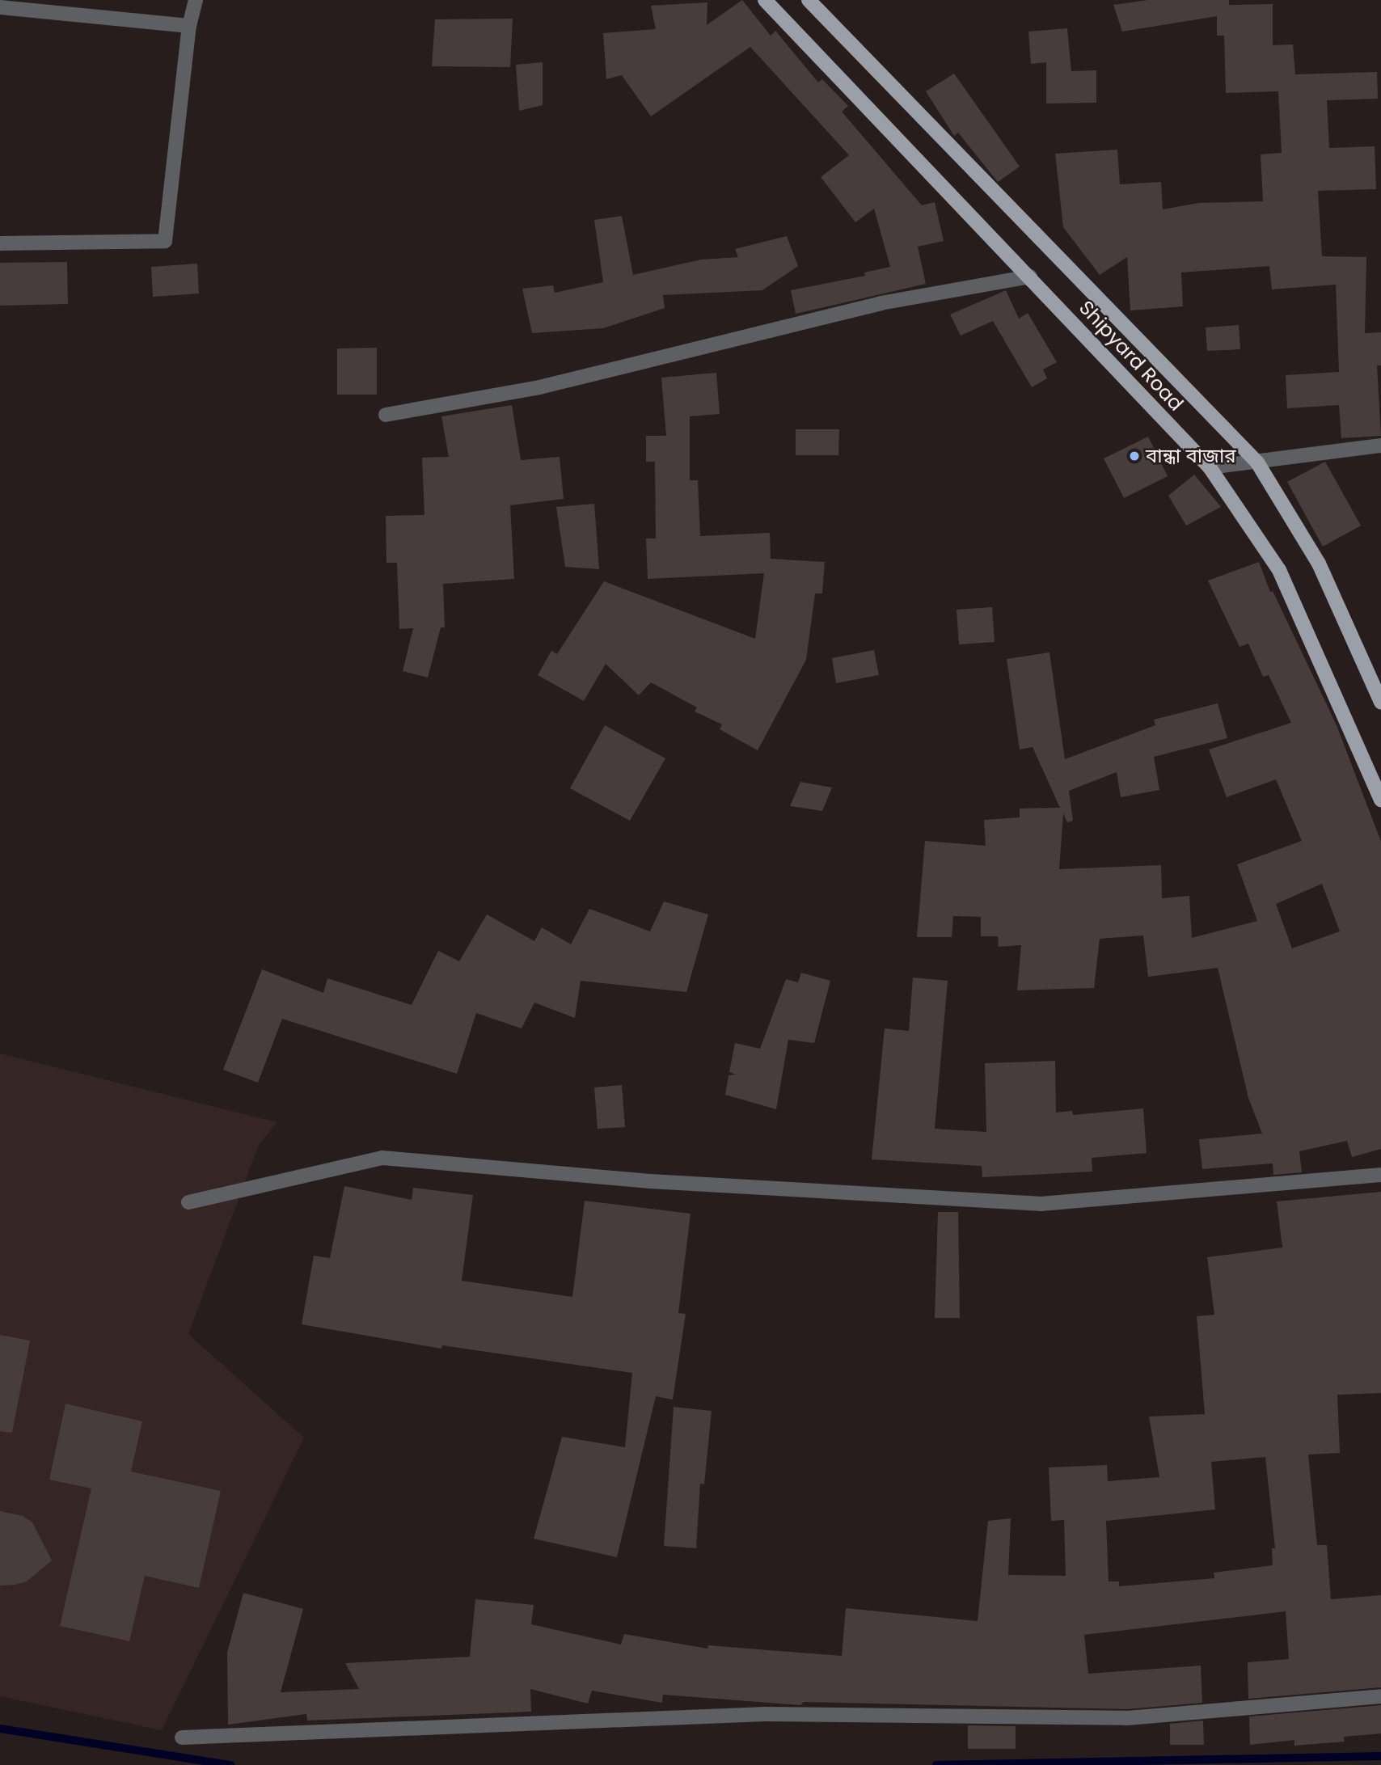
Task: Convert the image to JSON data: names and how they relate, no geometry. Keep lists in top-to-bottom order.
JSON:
{
  "streets": {
    "main road": ["Shipyard Road"]
  },
  "places": ["বান্ধা বাজার"]
}
